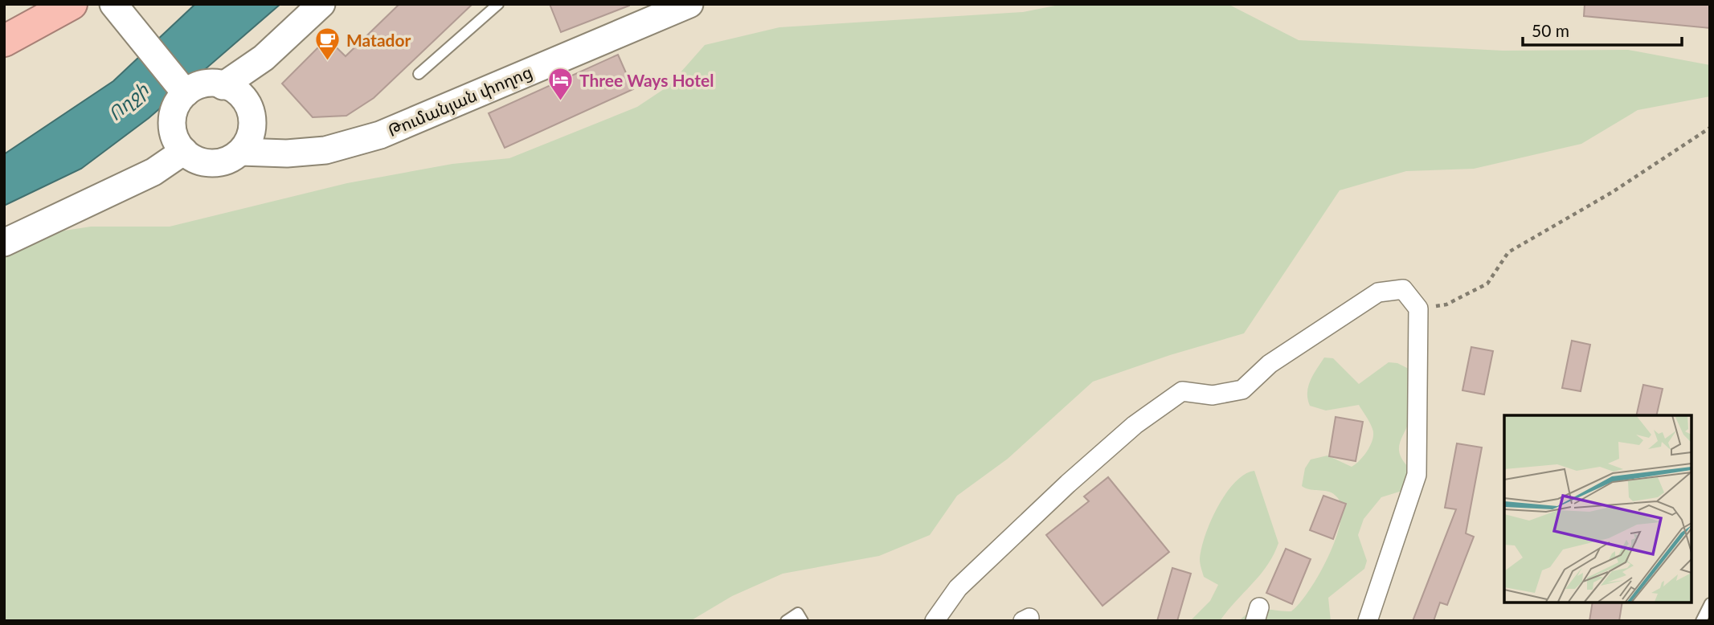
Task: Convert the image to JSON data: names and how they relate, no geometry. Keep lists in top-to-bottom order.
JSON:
{
  "streets": {
    "street": ["Թումանյան փողոց"]
  },
  "water": ["Ողջի"],
  "places": {
    "cafe": ["Matador"],
    "hotel": ["Three Ways Hotel"]
  },
  "scale_bar": "50 m"
}
